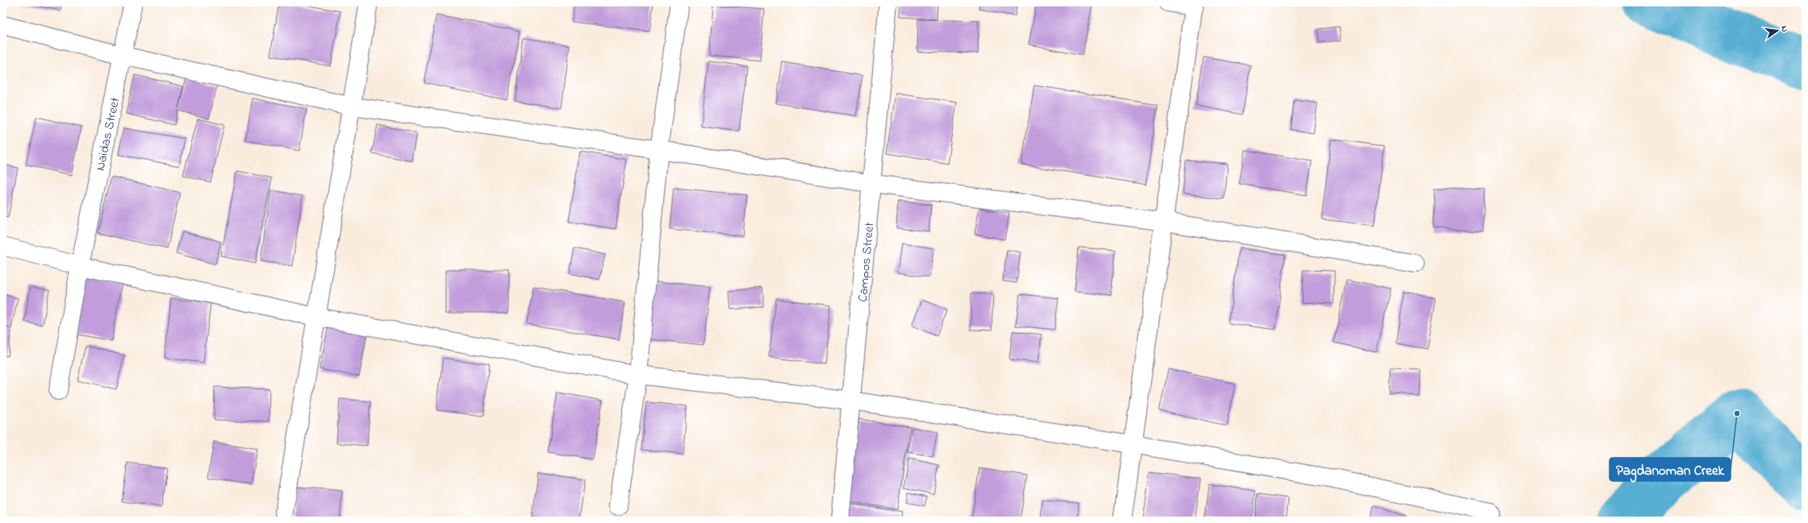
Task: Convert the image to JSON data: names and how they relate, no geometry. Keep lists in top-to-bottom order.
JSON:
{
  "streets": {
    "street": ["Naidas Street", "Campos Street"]
  },
  "places": ["Pagdanoman Creek"],
  "north": "right"
}
